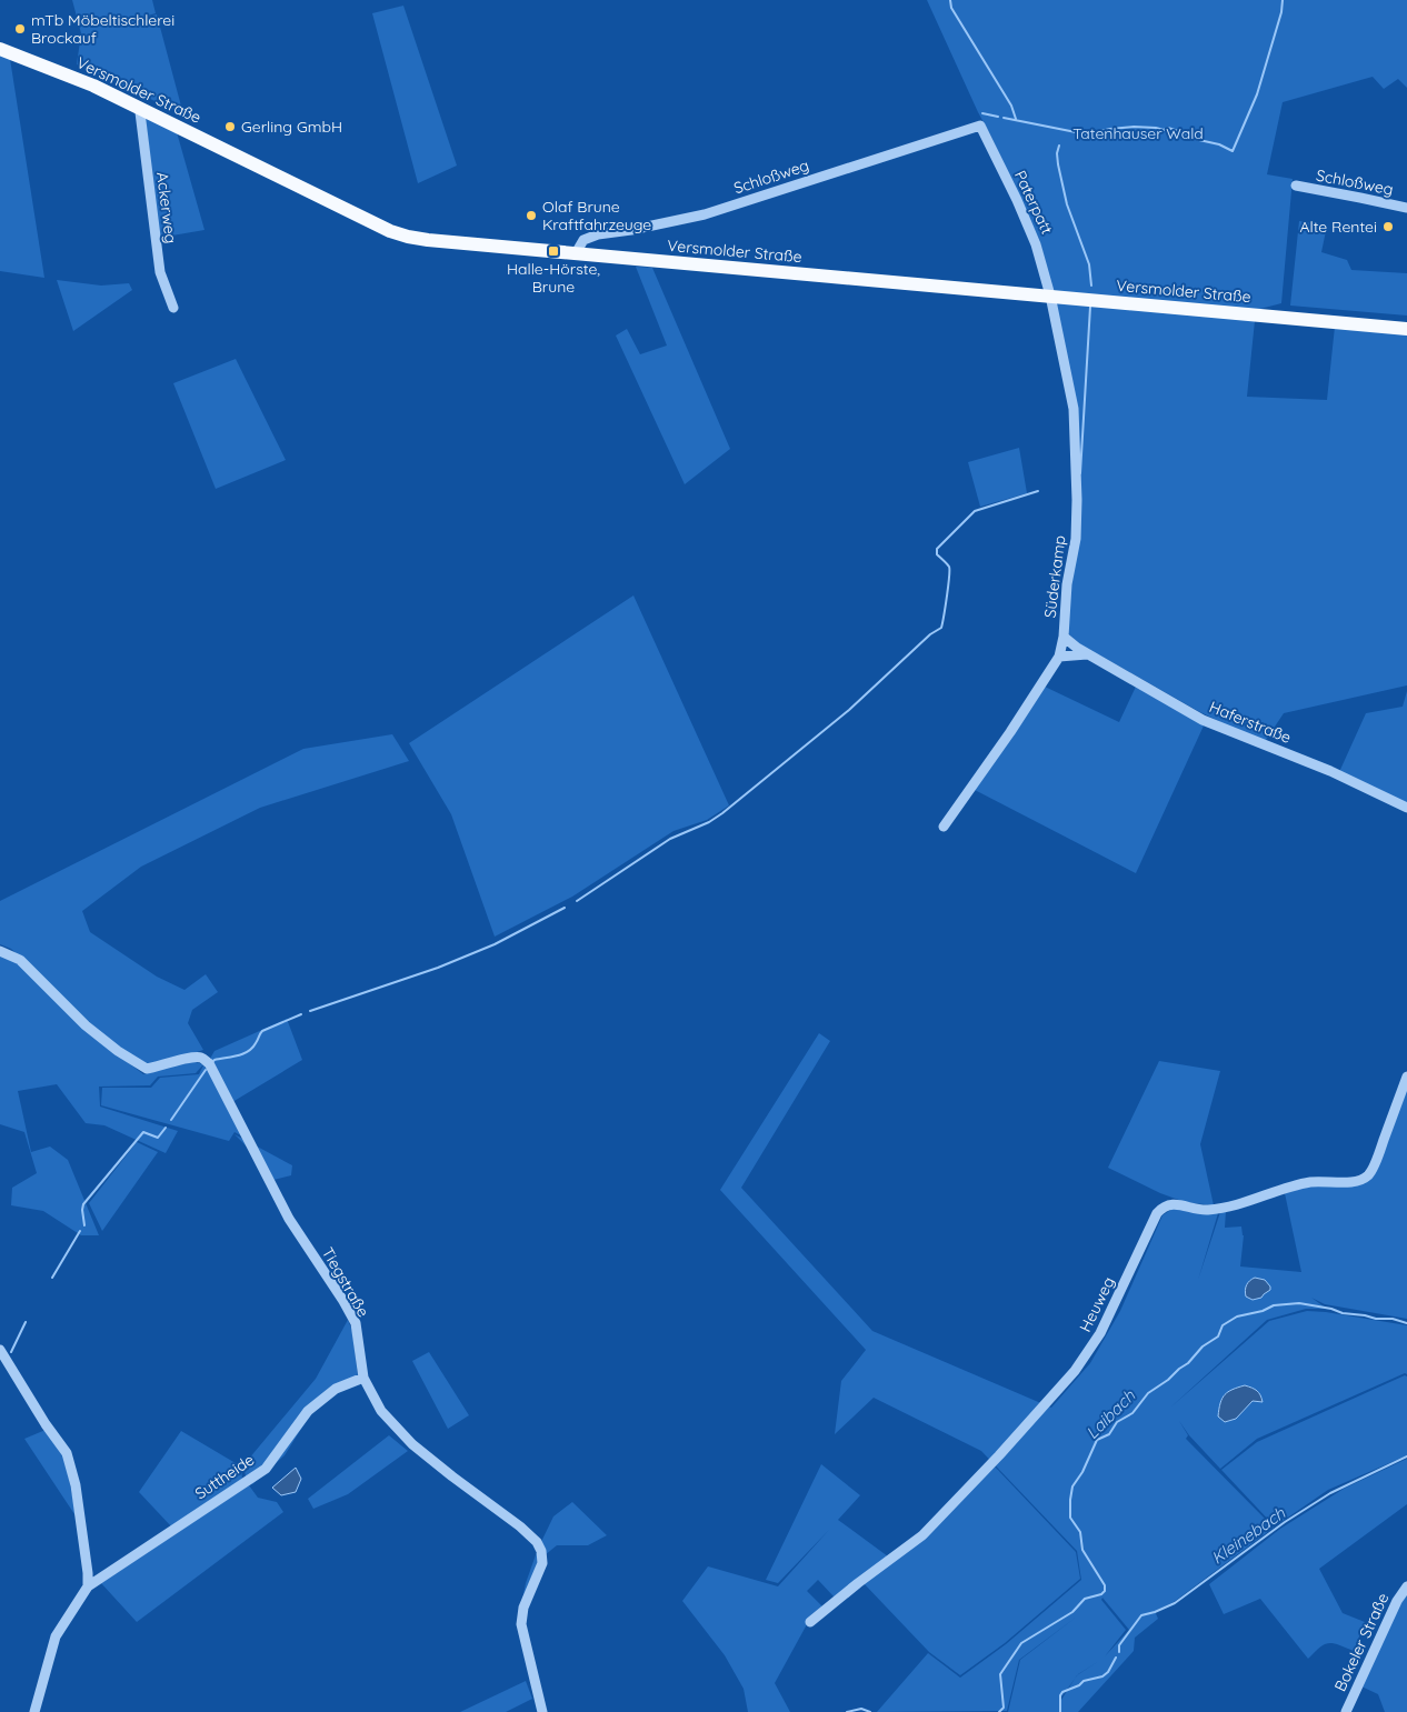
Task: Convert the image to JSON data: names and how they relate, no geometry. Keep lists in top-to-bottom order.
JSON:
{
  "streets": {
    "main road": ["Versmolder Straße"],
    "street": [
      "Schloßweg",
      "Paterpatt",
      "Ackerweg",
      "Süderkamp",
      "Haferstraße",
      "Tiegstraße",
      "Heuweg",
      "Suttheide",
      "Bokeler Straße"
    ]
  },
  "crossings": [
    ["Versmolder Straße", "Schloßweg"],
    ["Versmolder Straße", "Paterpatt"],
    ["Versmolder Straße", "Ackerweg"],
    ["Versmolder Straße", "Süderkamp"],
    ["Schloßweg", "Paterpatt"],
    ["Paterpatt", "Süderkamp"],
    ["Süderkamp", "Haferstraße"],
    ["Tiegstraße", "Suttheide"]
  ],
  "water": ["Laibach", "Kleinebach"],
  "parks": ["Tatenhauser Wald"],
  "places": {
    "other": [
      "mTb Möbeltischlerei Brockauf",
      "Gerling GmbH",
      "Olaf Brune Kraftfahrzeuge",
      "Alte Rentei"
    ],
    "transit": ["Halle-Hörste, Brune"]
  }
}
